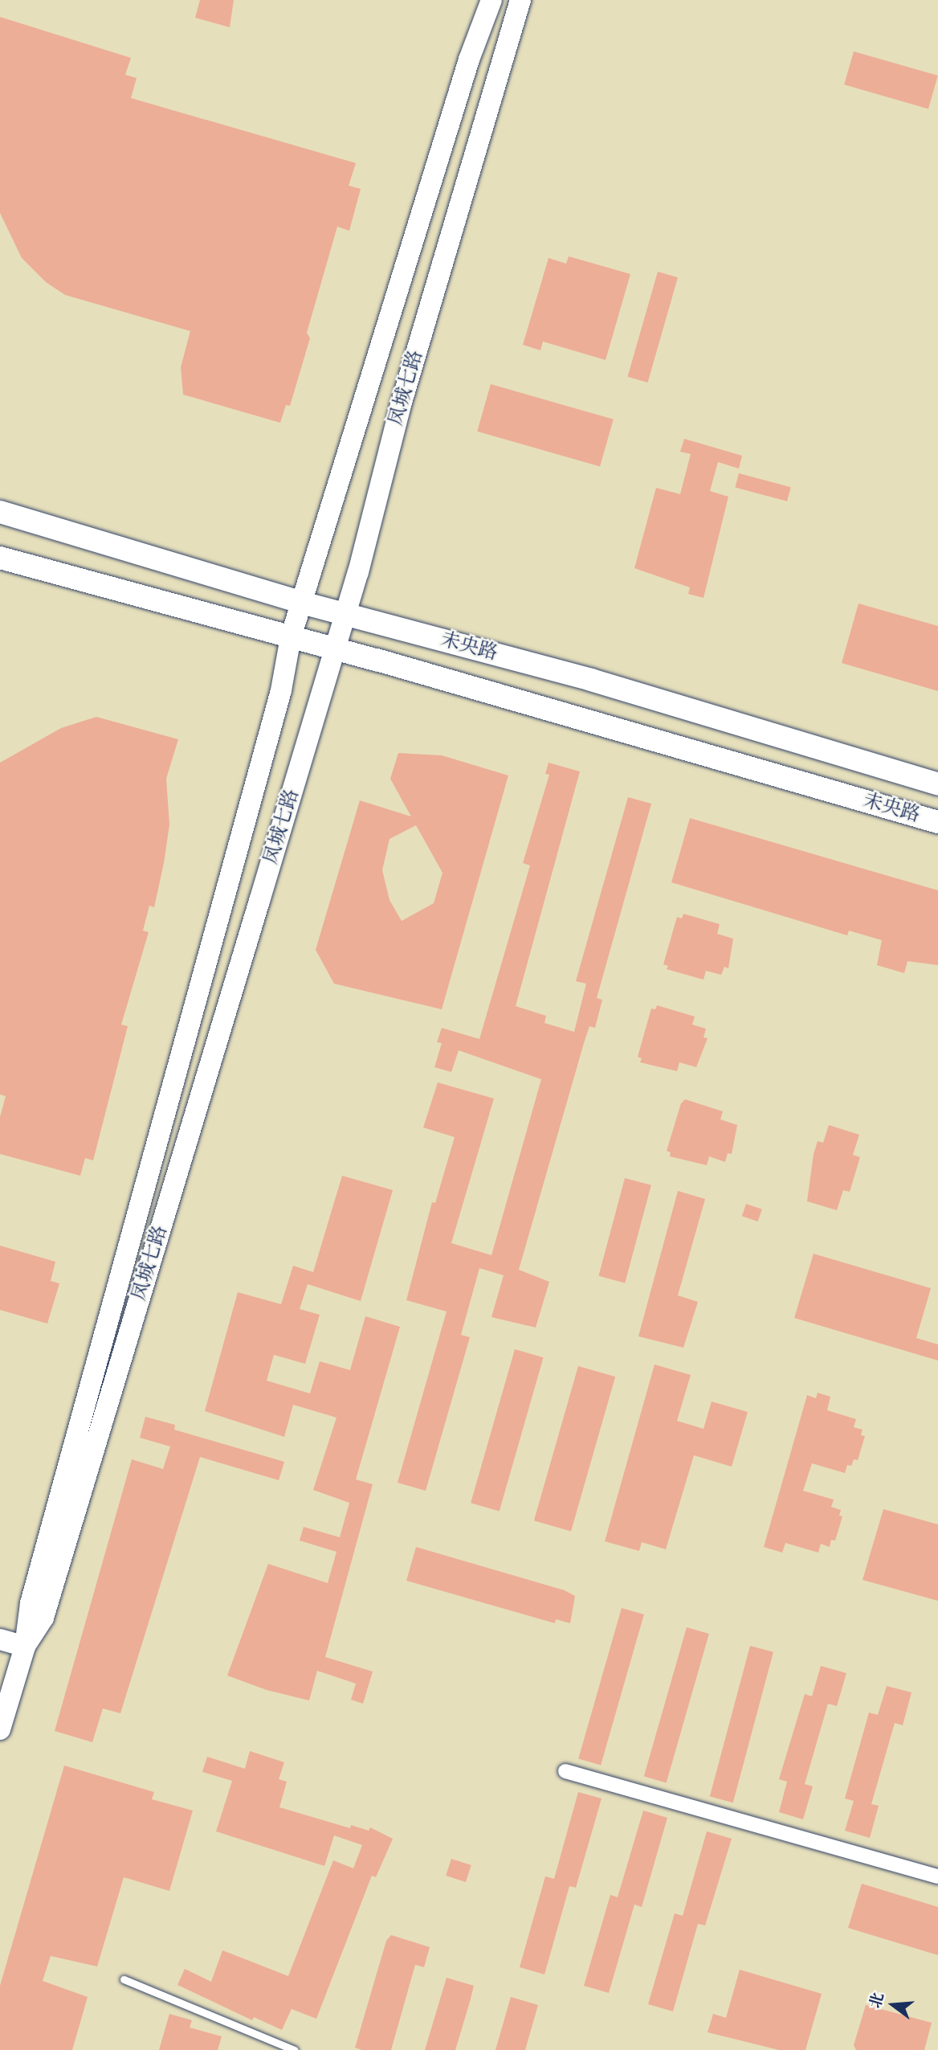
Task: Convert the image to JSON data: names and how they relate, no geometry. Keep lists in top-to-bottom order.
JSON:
{
  "streets": {
    "main road": ["未央路"],
    "street": ["凤城七路"]
  },
  "crossings": [
    ["凤城七路", "未央路"]
  ],
  "north": "left"
}
